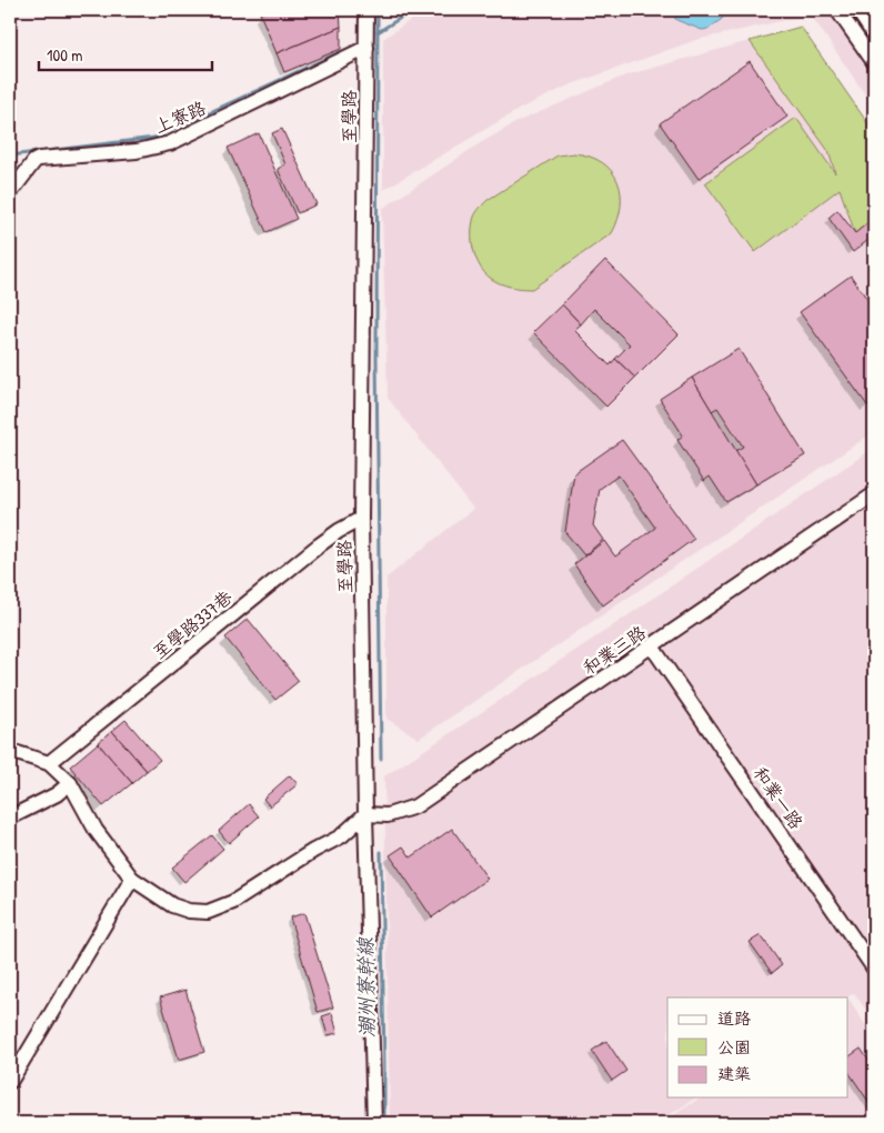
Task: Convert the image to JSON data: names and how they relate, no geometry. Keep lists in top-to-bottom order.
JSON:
{
  "streets": {
    "street": [
      "上寮路",
      "至學路",
      "至學路337巷",
      "和業三路",
      "和業一路"
    ]
  },
  "crossings": [
    ["上寮路", "至學路"],
    ["至學路", "至學路337巷"],
    ["至學路", "和業三路"],
    ["和業三路", "和業一路"]
  ],
  "water": ["潮州寮幹線"],
  "legend": ["道路", "公園", "建築"],
  "scale_bar": "100 m"
}
